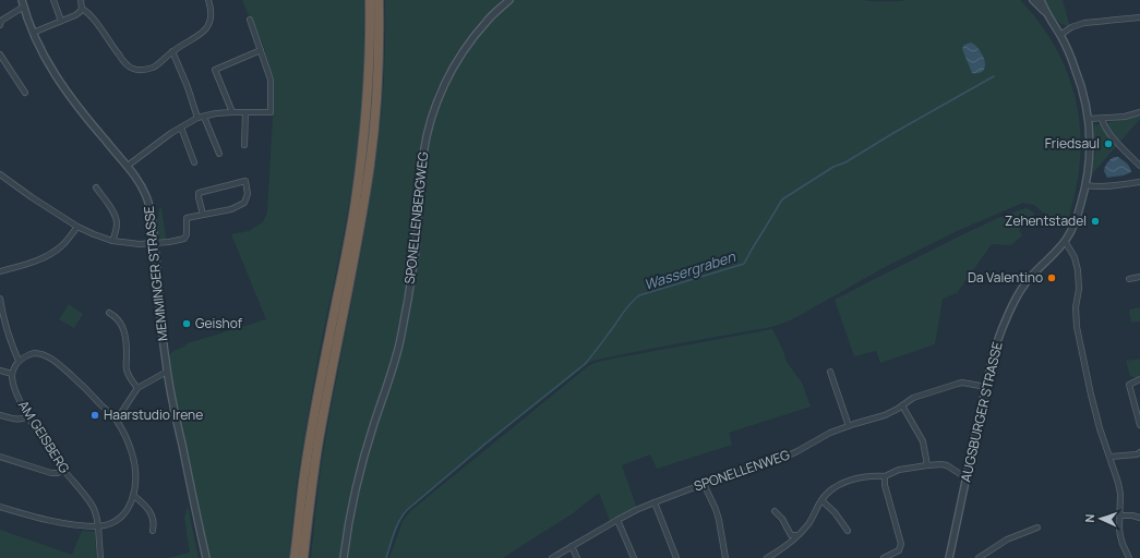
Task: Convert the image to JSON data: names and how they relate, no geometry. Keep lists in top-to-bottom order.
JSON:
{
  "streets": {
    "street": [
      "SPONELLENBERGWEG",
      "MEMMINGER STRASSE",
      "AUGSBURGER STRASSE",
      "AM GEISBERG",
      "SPONELLENWEG"
    ]
  },
  "crossings": [
    ["AUGSBURGER STRASSE", "SPONELLENWEG"]
  ],
  "water": ["Wassergraben"],
  "places": [
    "Friedsaul",
    "Zehentstadel",
    "Da Valentino",
    "Geishof",
    "Haarstudio Irene"
  ],
  "north": "left"
}
